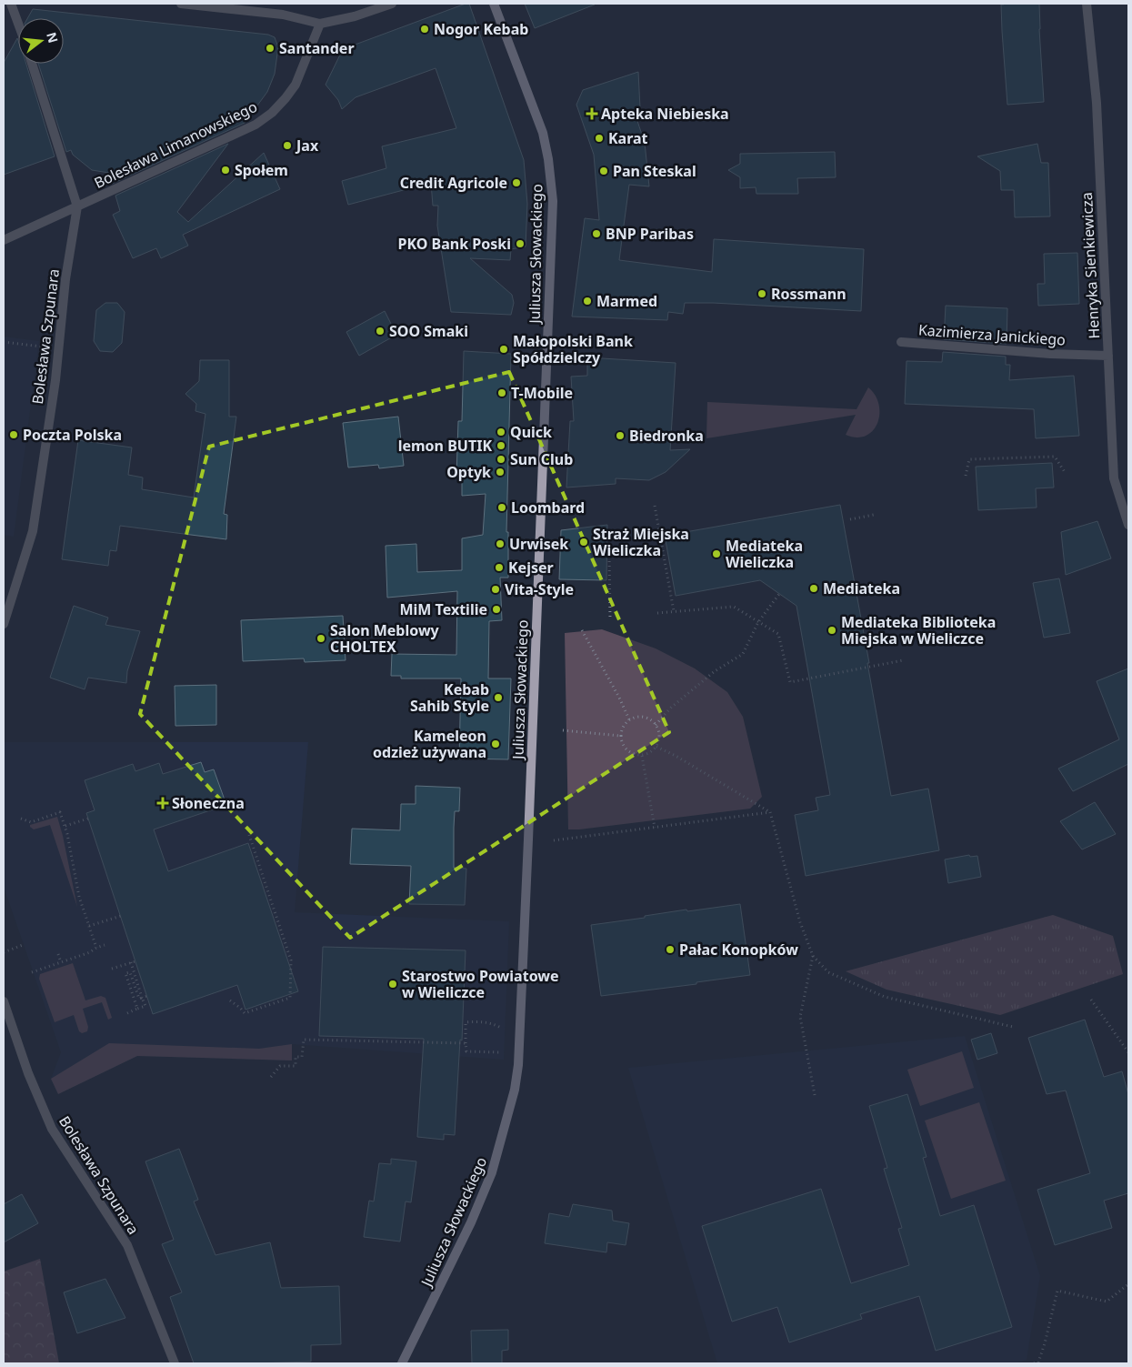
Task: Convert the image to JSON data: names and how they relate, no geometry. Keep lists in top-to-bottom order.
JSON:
{
  "streets": {
    "street": [
      "Bolesława Limanowskiego",
      "Juliusza Słowackiego",
      "Henryka Sienkiewicza",
      "Kazimierza Janickiego",
      "Bolesława Szpunara"
    ]
  },
  "crossings": [
    ["Bolesława Limanowskiego", "Bolesława Szpunara"],
    ["Henryka Sienkiewicza", "Kazimierza Janickiego"]
  ],
  "places": {
    "other": [
      "Nogor Kebab",
      "Santander",
      "Karat",
      "Jax",
      "Społem",
      "Pan Steskal",
      "Credit Agricole",
      "BNP Paribas",
      "PKO Bank Poski",
      "Rossmann",
      "Marmed",
      "SOO Smaki",
      "Małopolski Bank Spółdzielczy",
      "T-Mobile",
      "Quick",
      "Poczta Polska",
      "Biedronka",
      "lemon BUTIK",
      "Sun Club",
      "Optyk",
      "Loombard",
      "Straż Miejska Wieliczka",
      "Urwisek",
      "Mediateka Wieliczka",
      "Kejser",
      "Mediateka",
      "Vita-Style",
      "MiM Textilie",
      "Mediateka Biblioteka Miejska w Wieliczce",
      "Salon Meblowy CHOLTEX",
      "Kebab Sahib Style",
      "Kameleon odzież używana",
      "Pałac Konopków",
      "Starostwo Powiatowe w Wieliczce"
    ],
    "health": ["Apteka Niebieska", "Słoneczna"]
  },
  "north": "right"
}
